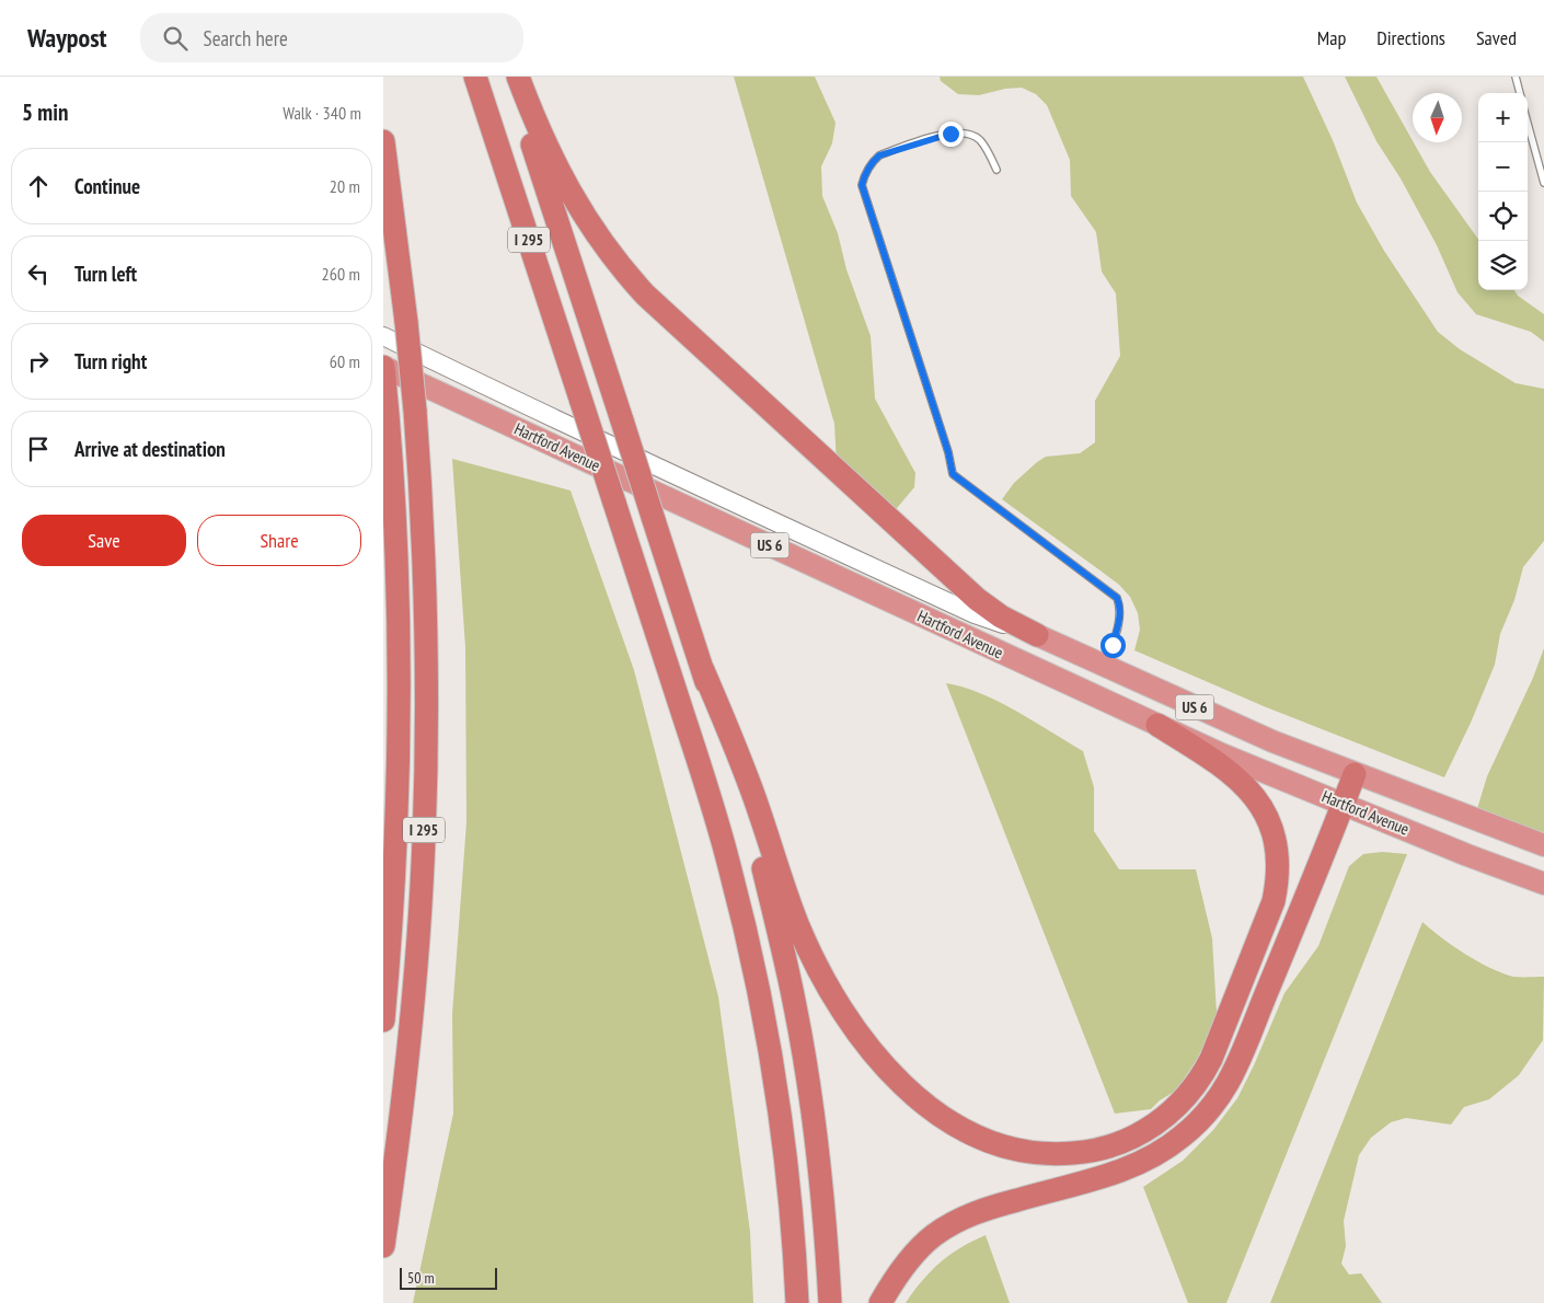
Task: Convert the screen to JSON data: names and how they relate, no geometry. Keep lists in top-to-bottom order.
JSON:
{
  "streets": {
    "highway": ["I 295", "Hartford Avenue", "US 6"]
  },
  "crossings": [
    ["Hartford Avenue", "US 6"]
  ],
  "scale_bar": "50 m",
  "north": "bottom",
  "page": {
    "header": "Waypost",
    "search": "Search here",
    "nav": ["Map", "Directions", "Saved"],
    "heading": ["5 min", "Walk · 340 m"],
    "map_buttons": ["+", "−"],
    "list": [
      ["Continue", "20 m"],
      ["Turn left", "260 m"],
      ["Turn right", "60 m"],
      "Arrive at destination"
    ],
    "buttons": ["Save", "Share"],
    "scale": "50 m"
  }
}
